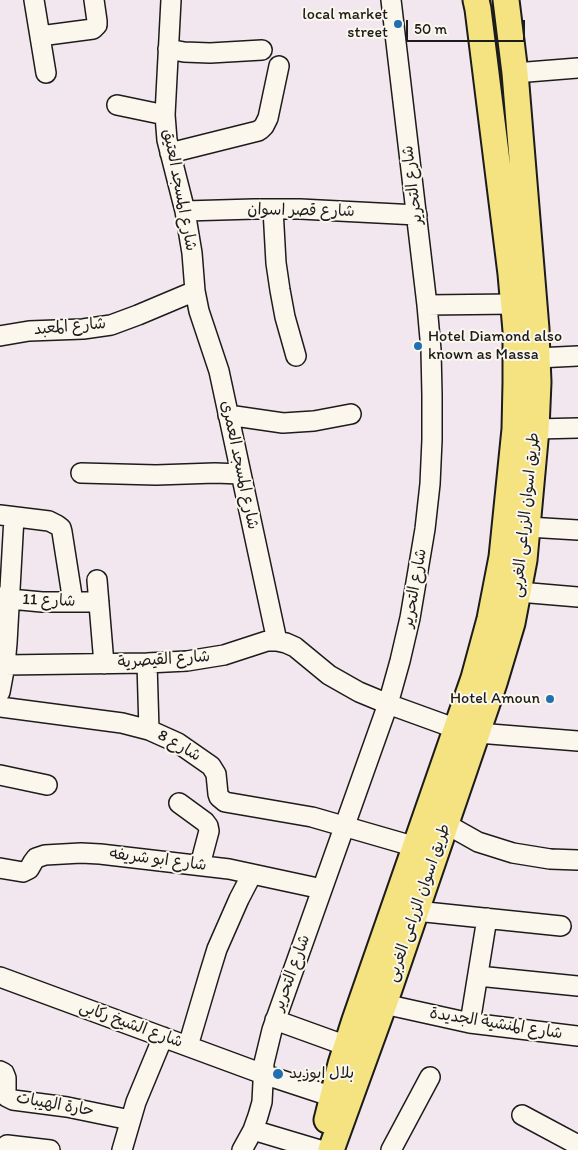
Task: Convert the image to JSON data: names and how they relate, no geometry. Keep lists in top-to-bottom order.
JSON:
{
  "streets": {
    "main road": ["طريق اسوان الزراعى الغربى"],
    "street": [
      "شارع التحرير",
      "شارع المسجد العتيق",
      "شارع قصر اسوان",
      "شارع المعبد",
      "شارع المسجد العمرى",
      "شارع 11",
      "شارع القيصرية",
      "شارع 8",
      "شارع ابو شريفه",
      "شارع المنشية الجديدة",
      "شارع الشيخ ركابى",
      "حارة الهيبات"
    ]
  },
  "crossings": [
    ["شارع التحرير", "شارع قصر اسوان"],
    ["شارع التحرير", "شارع 8"],
    ["شارع التحرير", "شارع ابو شريفه"],
    ["شارع التحرير", "شارع الشيخ ركابى"],
    ["شارع المسجد العتيق", "شارع قصر اسوان"],
    ["شارع المسجد العتيق", "شارع المعبد"],
    ["شارع المسجد العتيق", "شارع المسجد العمرى"],
    ["شارع المعبد", "شارع المسجد العمرى"],
    ["شارع المسجد العمرى", "شارع القيصرية"],
    ["طريق اسوان الزراعى الغربى", "شارع 8"],
    ["طريق اسوان الزراعى الغربى", "شارع المنشية الجديدة"],
    ["طريق اسوان الزراعى الغربى", "شارع الشيخ ركابى"]
  ],
  "places": [
    "local market street",
    "Hotel Diamond also known as Massa",
    "Hotel Amoun",
    "بلال ابوزيد"
  ],
  "scale_bar": "50 m"
}
